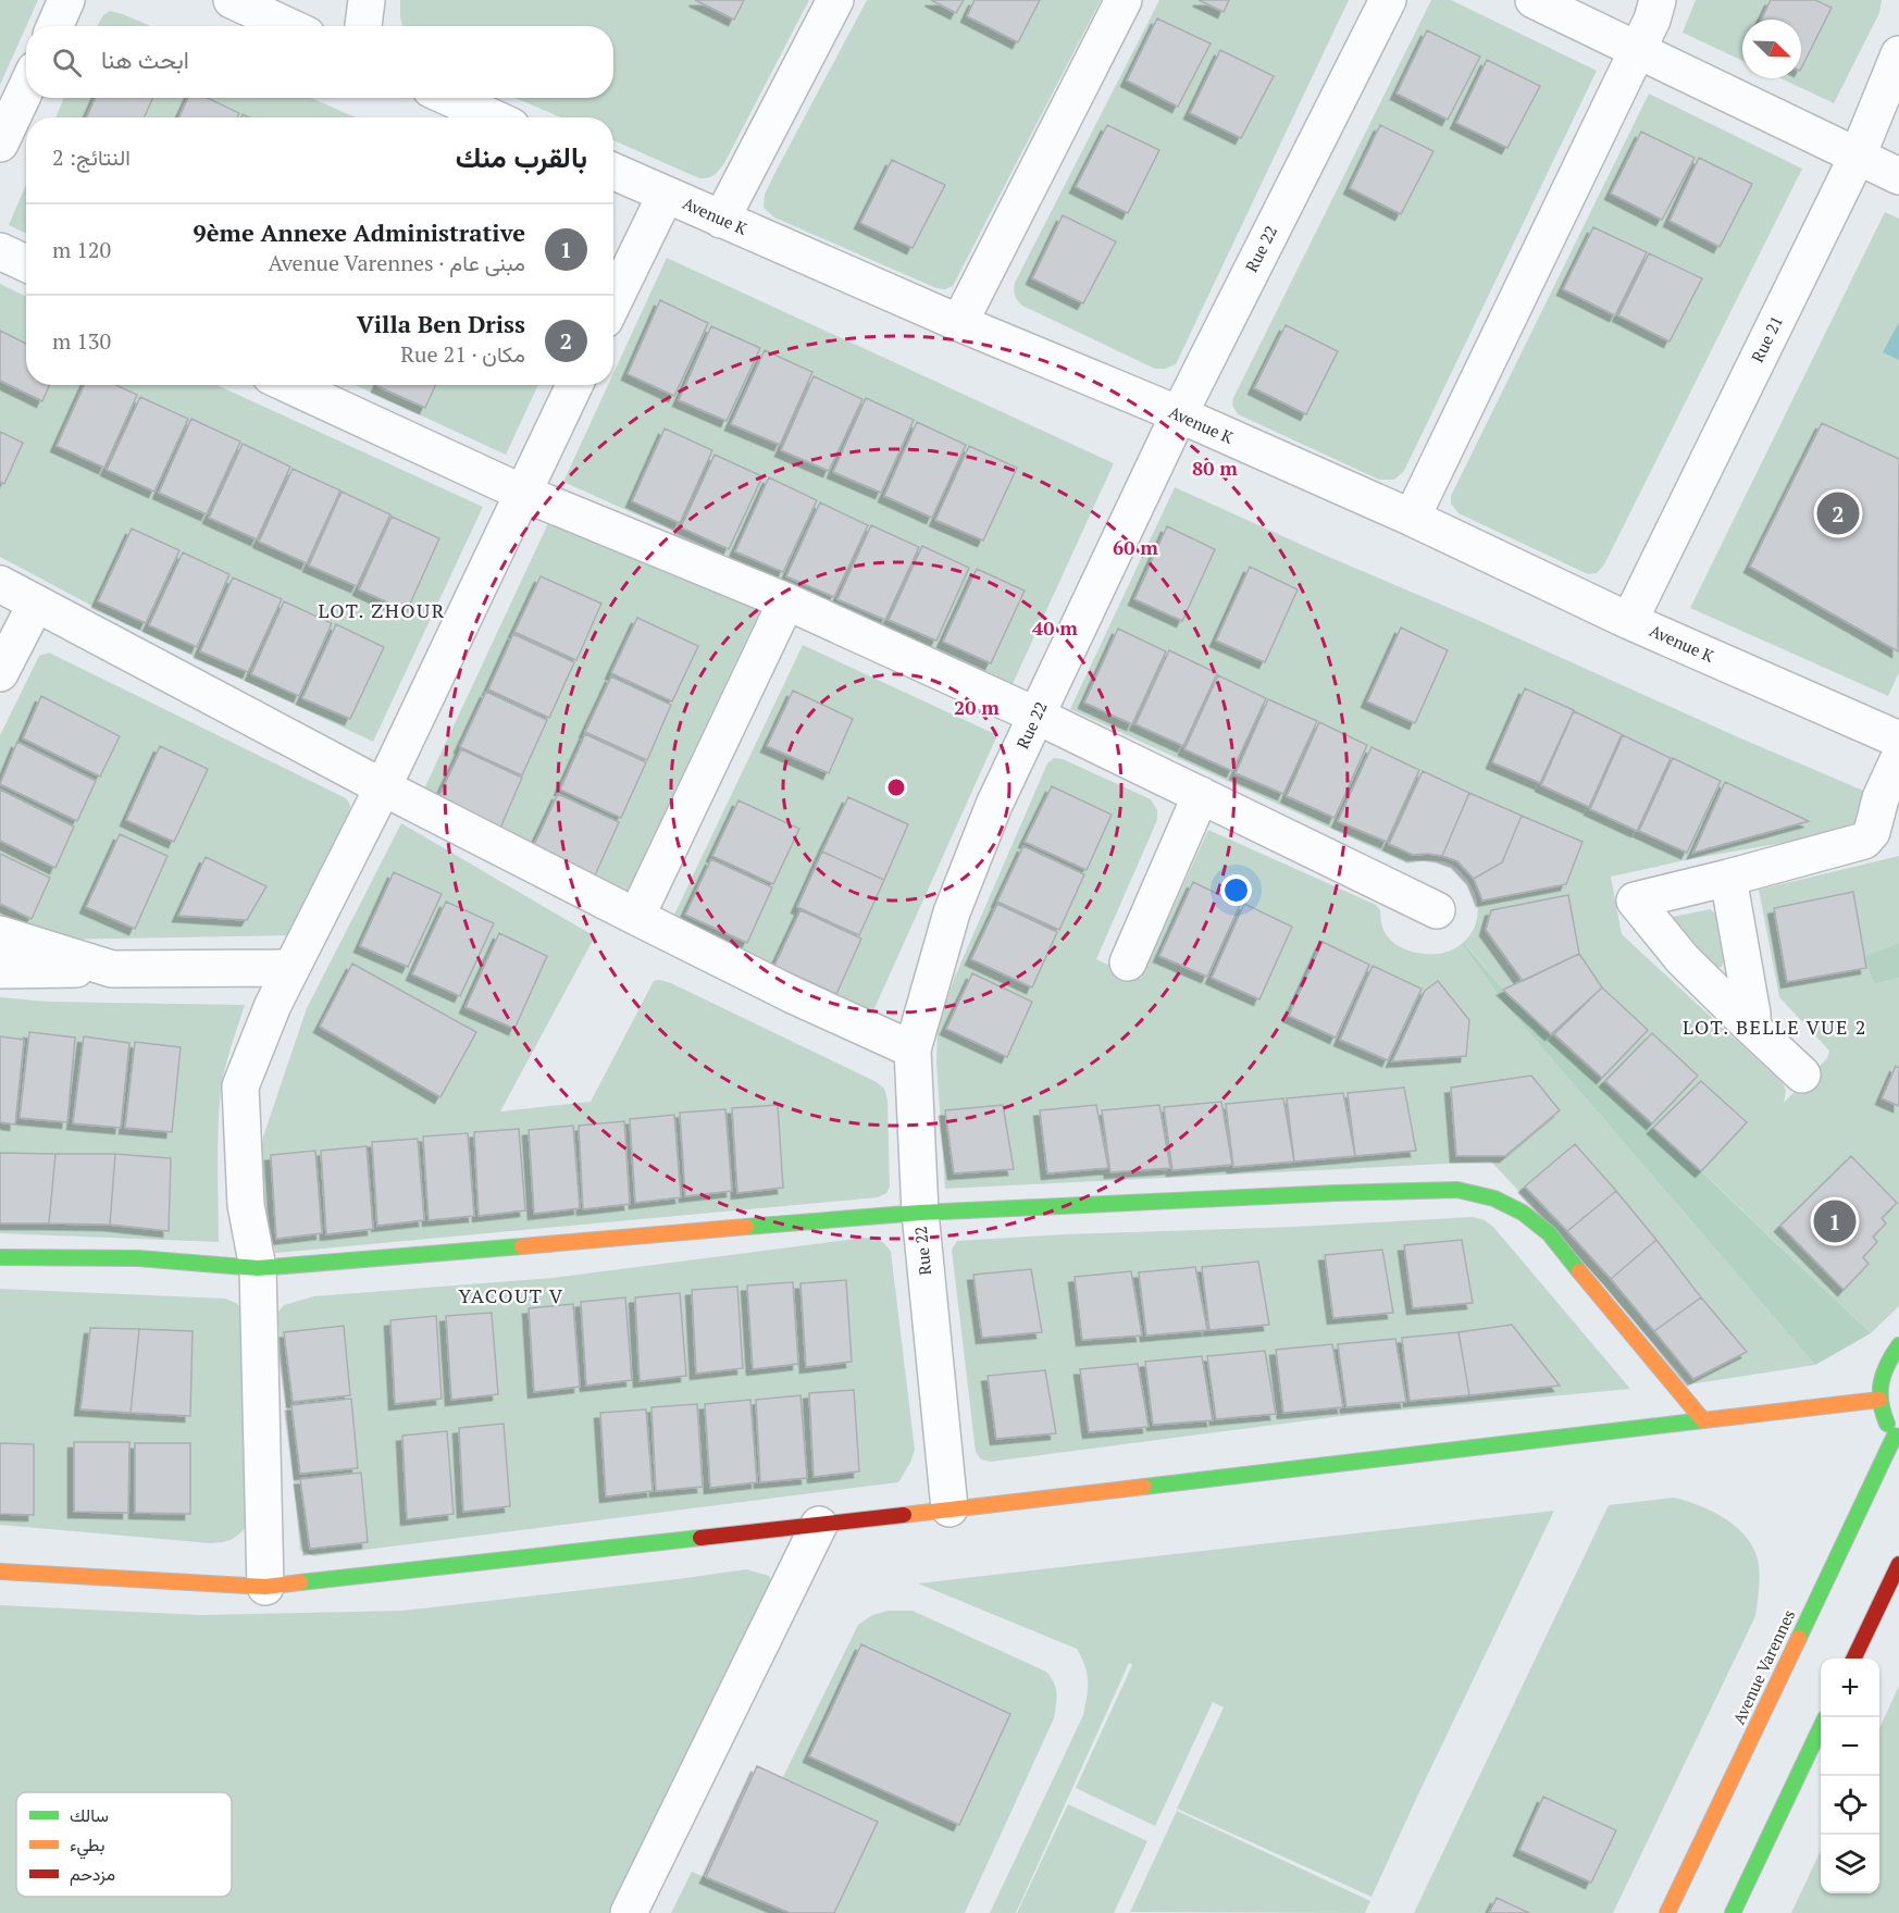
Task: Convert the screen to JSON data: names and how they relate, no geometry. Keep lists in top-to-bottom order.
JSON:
{
  "streets": {
    "street": [
      "Avenue K",
      "Rue 22",
      "Rue 21",
      "Avenue Varennes"
    ]
  },
  "crossings": [
    ["Avenue K", "Rue 22"],
    ["Avenue K", "Rue 21"]
  ],
  "districts": ["LOT. ZHOUR", "LOT. BELLE VUE 2", "YACOUT V"],
  "legend": ["سالك", "بطيء", "مزدحم"],
  "north": "bottom right",
  "page": {
    "search": "ابحث هنا",
    "heading": ["بالقرب منك", "النتائج: 2"],
    "list": [
      {
        "mark": "1",
        "name": "9ème Annexe Administrative",
        "note": "مبنى عام · Avenue Varennes",
        "value": "120 m"
      },
      {
        "mark": "2",
        "name": "Villa Ben Driss",
        "note": "مكان · Rue 21",
        "value": "130 m"
      }
    ],
    "pins": ["2", "1"],
    "map_buttons": ["+", "−"]
  },
  "rings": [
    "80 m",
    "60 m",
    "40 m",
    "20 m"
  ]
}
